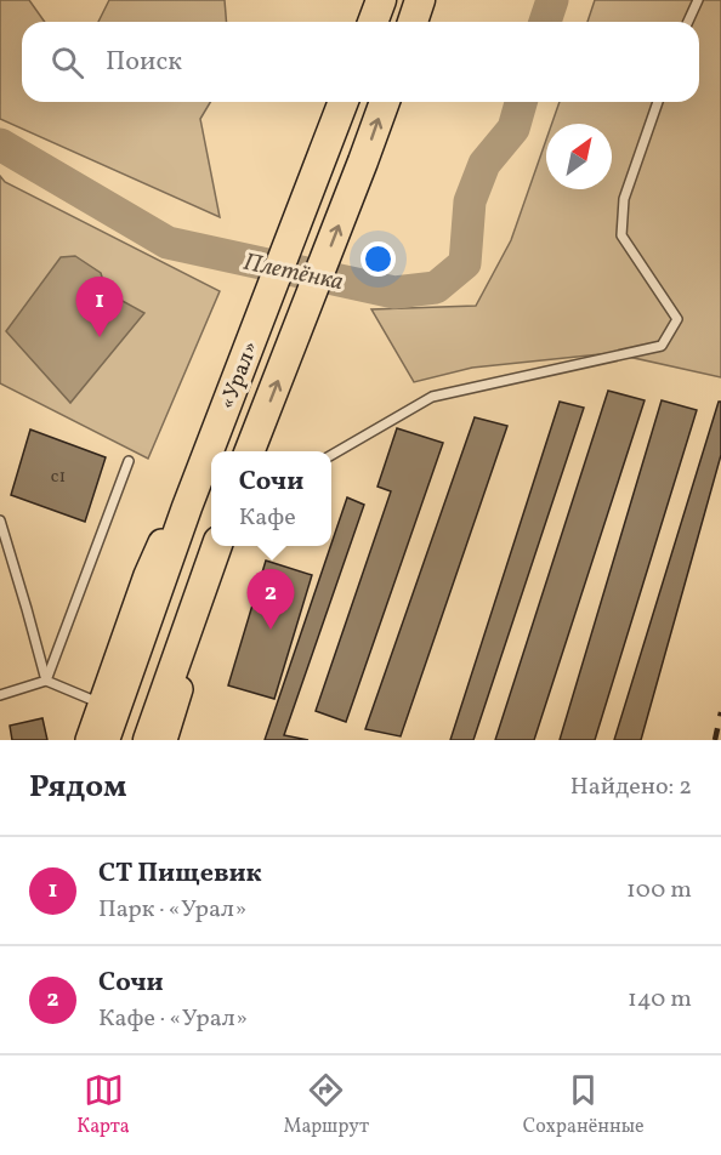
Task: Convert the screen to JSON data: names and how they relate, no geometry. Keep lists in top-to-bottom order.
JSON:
{
  "streets": {
    "highway": ["«Урал»"]
  },
  "water": ["Плетёнка"],
  "house_numbers": ["с1"],
  "north": "top right",
  "page": {
    "search": "Поиск",
    "pins": ["1", "2"],
    "popup": ["Сочи", "Кафе"],
    "heading": ["Рядом", "Найдено: 2"],
    "list": [
      {
        "mark": "1",
        "name": "СТ Пищевик",
        "note": "Парк · «Урал»",
        "value": "100 m"
      },
      {
        "mark": "2",
        "name": "Сочи",
        "note": "Кафе · «Урал»",
        "value": "140 m"
      }
    ],
    "nav": ["Карта", "Маршрут", "Сохранённые"]
  }
}
